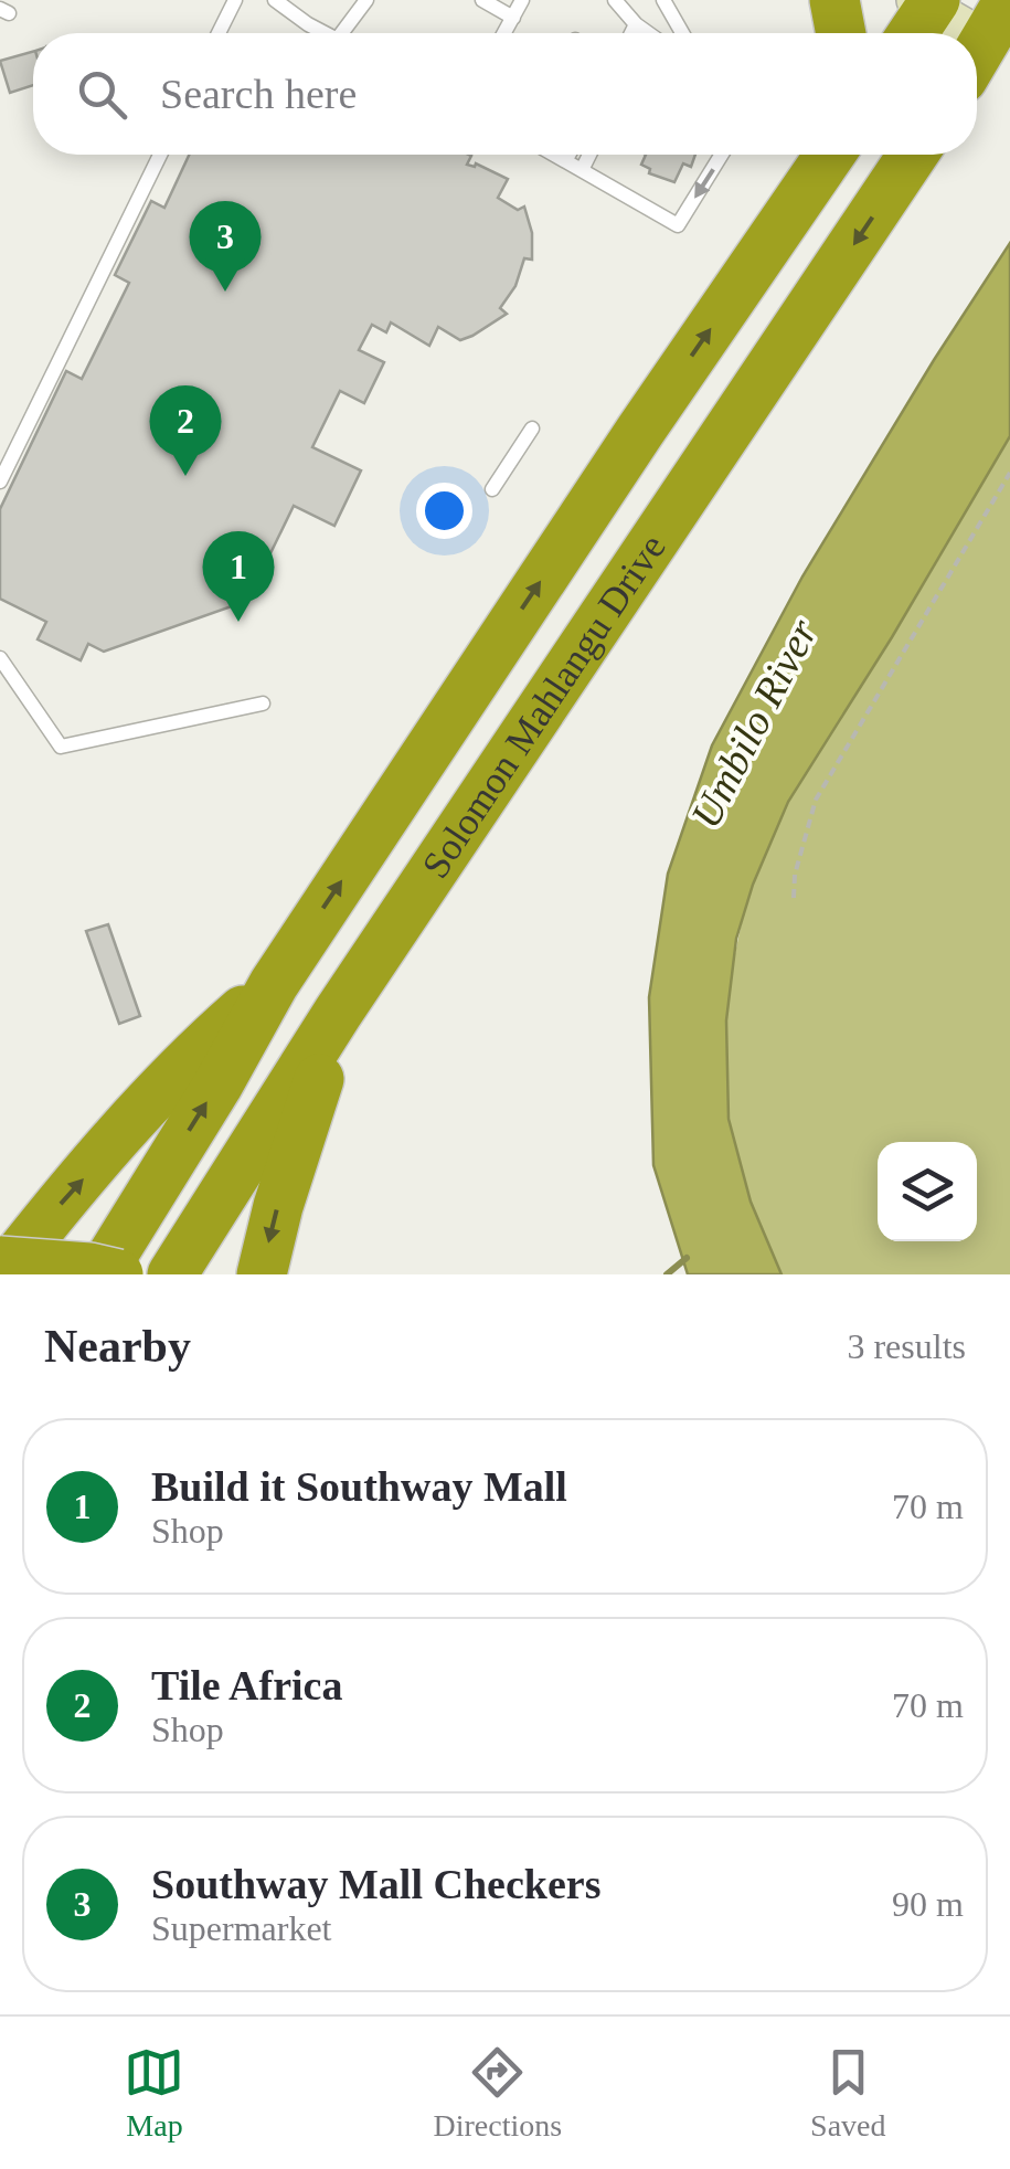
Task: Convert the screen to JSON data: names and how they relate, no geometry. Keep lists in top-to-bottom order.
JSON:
{
  "streets": {
    "highway": ["Solomon Mahlangu Drive"]
  },
  "water": ["Umbilo River"],
  "page": {
    "search": "Search here",
    "pins": ["3", "2", "1"],
    "heading": ["Nearby", "3 results"],
    "list": [
      {
        "mark": "1",
        "name": "Build it Southway Mall",
        "note": "Shop",
        "value": "70 m"
      },
      {
        "mark": "2",
        "name": "Tile Africa",
        "note": "Shop",
        "value": "70 m"
      },
      {
        "mark": "3",
        "name": "Southway Mall Checkers",
        "note": "Supermarket",
        "value": "90 m"
      }
    ],
    "nav": ["Map", "Directions", "Saved"]
  }
}
